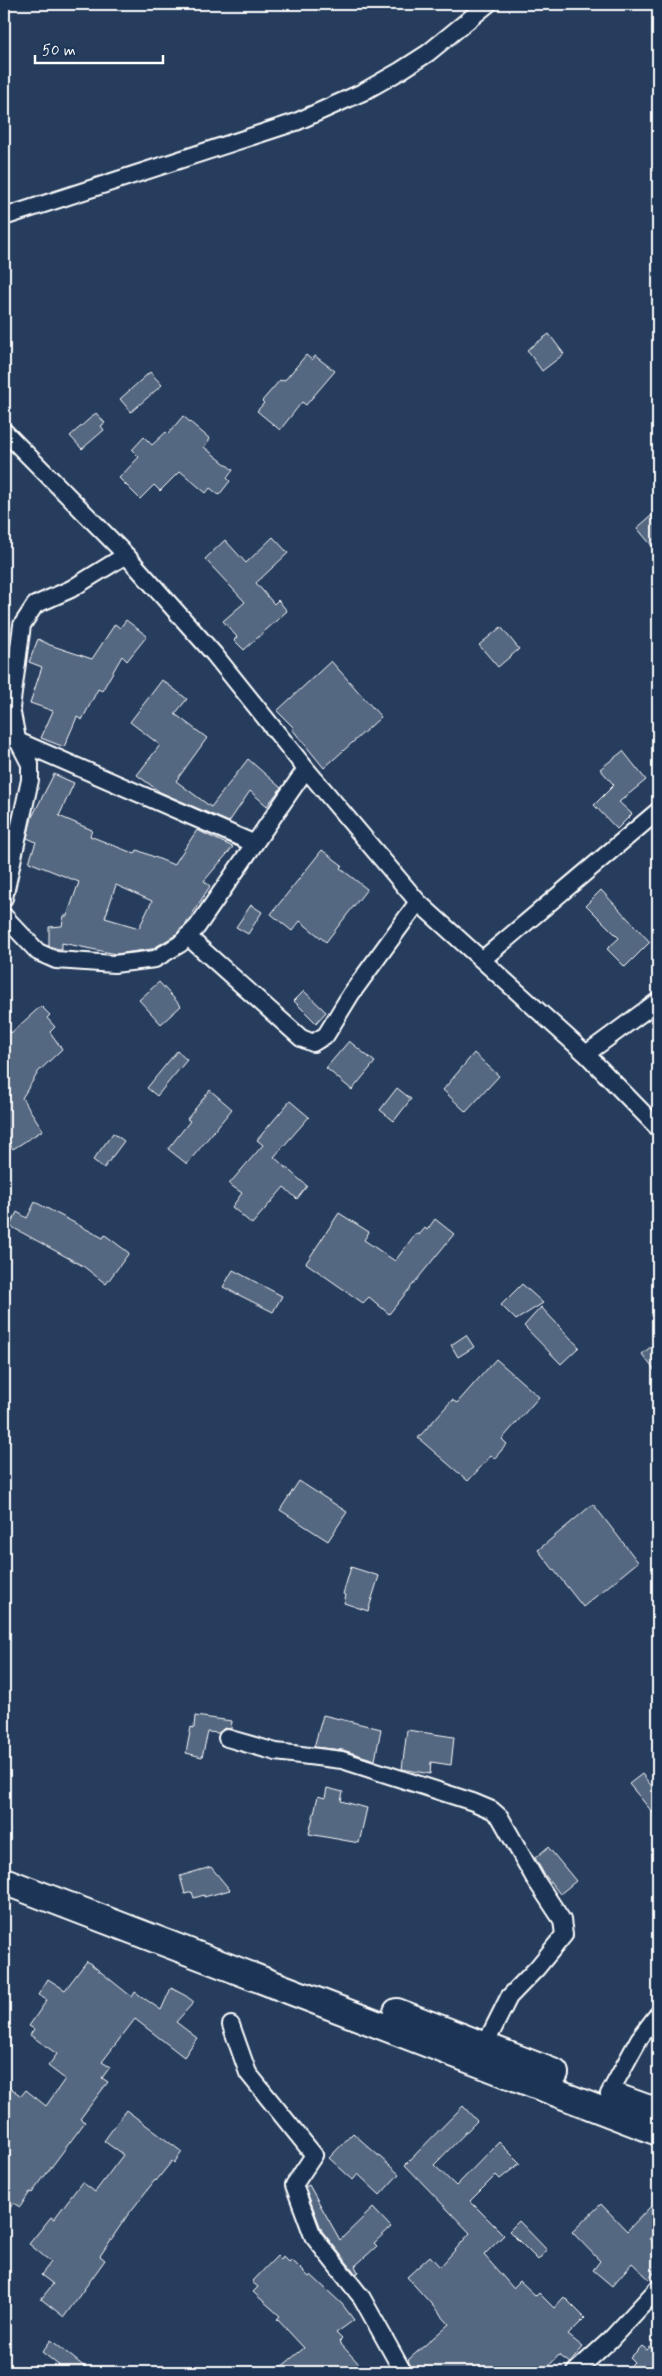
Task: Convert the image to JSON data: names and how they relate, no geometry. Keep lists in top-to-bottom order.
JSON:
{
  "scale_bar": "50 m"
}
